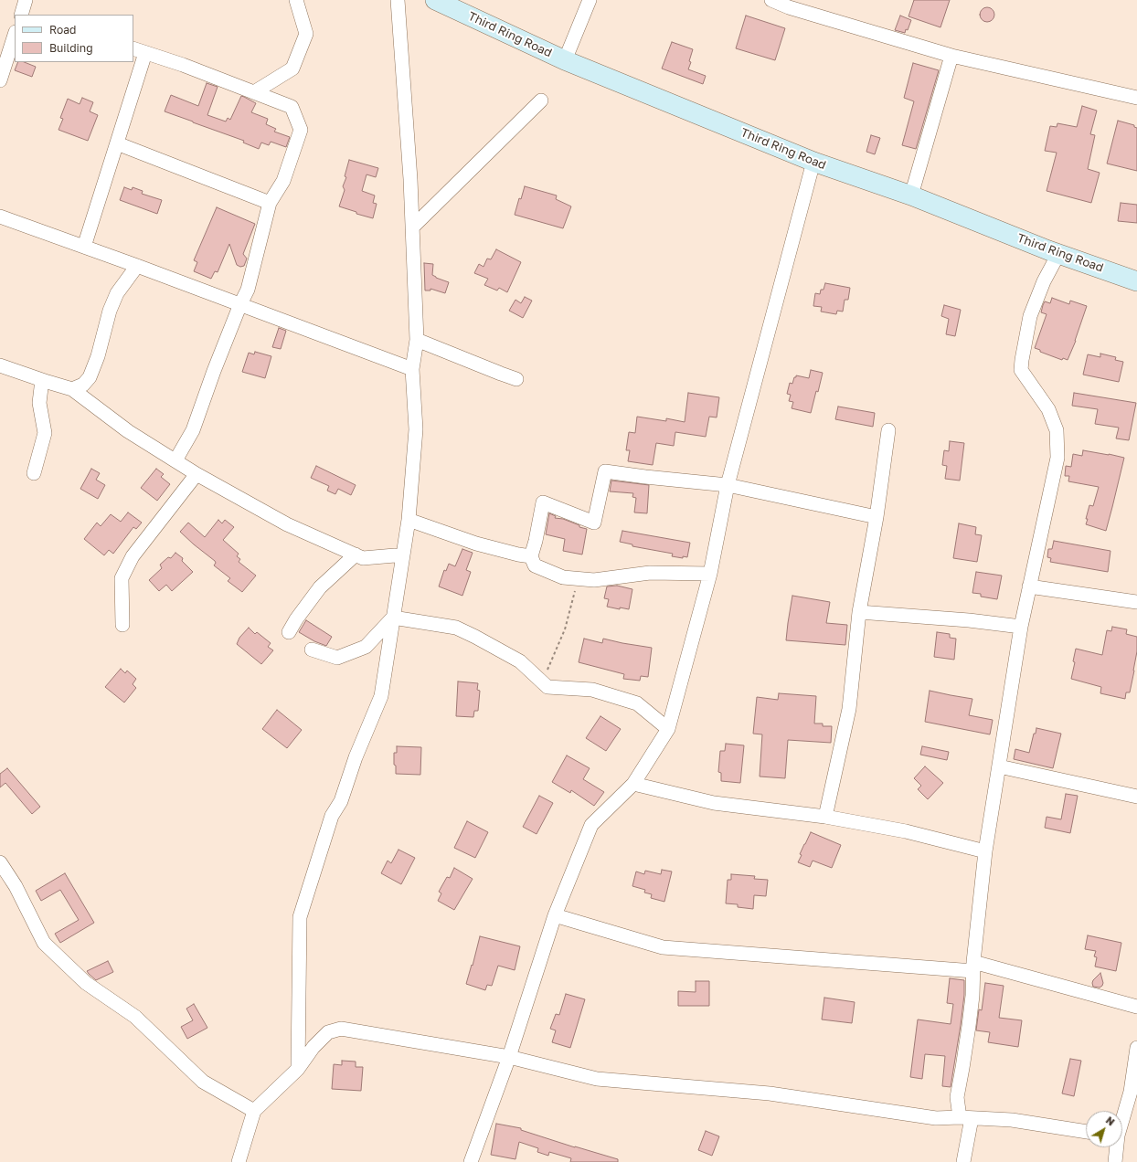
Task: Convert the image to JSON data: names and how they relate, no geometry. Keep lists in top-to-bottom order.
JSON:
{
  "streets": {
    "street": ["Third Ring Road"]
  },
  "legend": ["Road", "Building"],
  "north": "top right"
}
